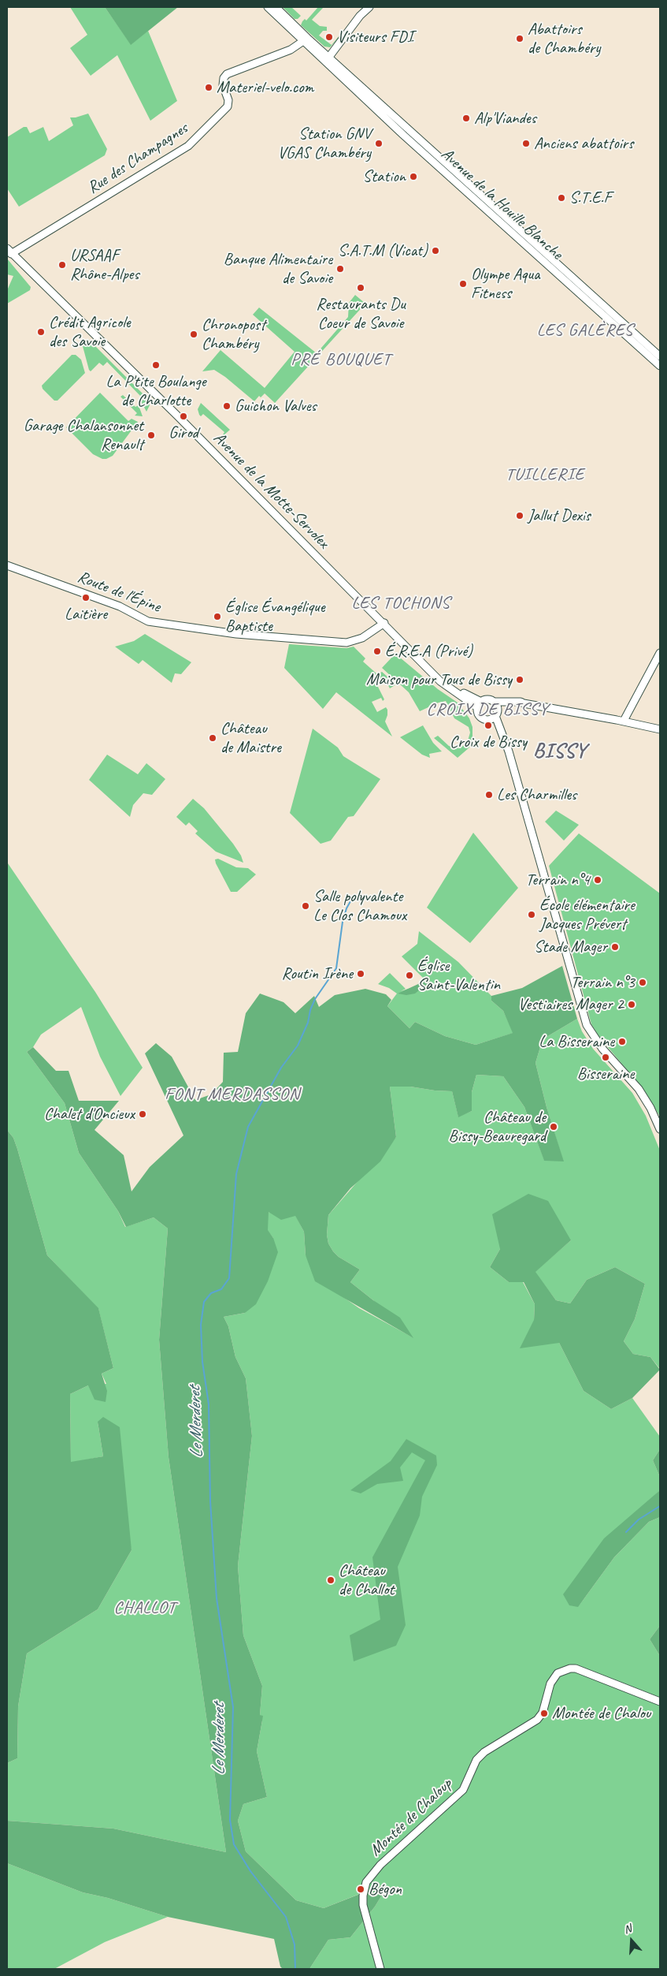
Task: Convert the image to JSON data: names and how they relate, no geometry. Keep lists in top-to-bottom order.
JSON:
{
  "streets": {
    "main road": [
      "Rue des Champagnes",
      "Avenue de la Houille Blanche",
      "Avenue de la Motte-Servolex",
      "Route de l'Épine",
      "Montée de Chaloup"
    ]
  },
  "crossings": [
    ["Rue des Champagnes", "Avenue de la Motte-Servolex"],
    ["Avenue de la Motte-Servolex", "Route de l'Épine"]
  ],
  "districts": [
    "LES GALÈRES",
    "PRÉ BOUQUET",
    "TUILLERIE",
    "LES TOCHONS",
    "CROIX DE BISSY",
    "BISSY",
    "FONT MERDASSON",
    "CHALLOT"
  ],
  "water": ["Le Merderet"],
  "places": [
    "Visiteurs FDI",
    "Abattoirs de Chambéry",
    "Materiel-velo.com",
    "Alp'Viandes",
    "Station GNV VGAS Chambéry",
    "Anciens abattoirs",
    "Station",
    "S.T.E.F",
    "S.A.T.M (Vicat)",
    "URSAAF Rhône-Alpes",
    "Banque Alimentaire de Savoie",
    "Olympe Aqua Fitness",
    "Restaurants Du Coeur de Savoie",
    "Crédit Agricole des Savoie",
    "Chronopost Chambéry",
    "La P'tite Boulange de Charlotte",
    "Guichon Valves",
    "Girod",
    "Garage Chalansonnet Renault",
    "Jallut Dexis",
    "Laitière",
    "Église Évangélique Baptiste",
    "É.R.E.A (Privé)",
    "Maison pour Tous de Bissy",
    "Croix de Bissy",
    "Château de Maistre",
    "Les Charmilles",
    "Terrain n°4",
    "Salle polyvalente Le Clos Chamoux",
    "École élémentaire Jacques Prévert",
    "Stade Mager",
    "Routin Irène",
    "Église Saint-Valentin",
    "Terrain n°3",
    "Vestiaires Mager 2",
    "La Bisseraine",
    "Bisseraine",
    "Chalet d'Oncieux",
    "Château de Bissy-Beauregard",
    "Château de Challot",
    "Montée de Chalou",
    "Bégon"
  ],
  "north": "top"
}
